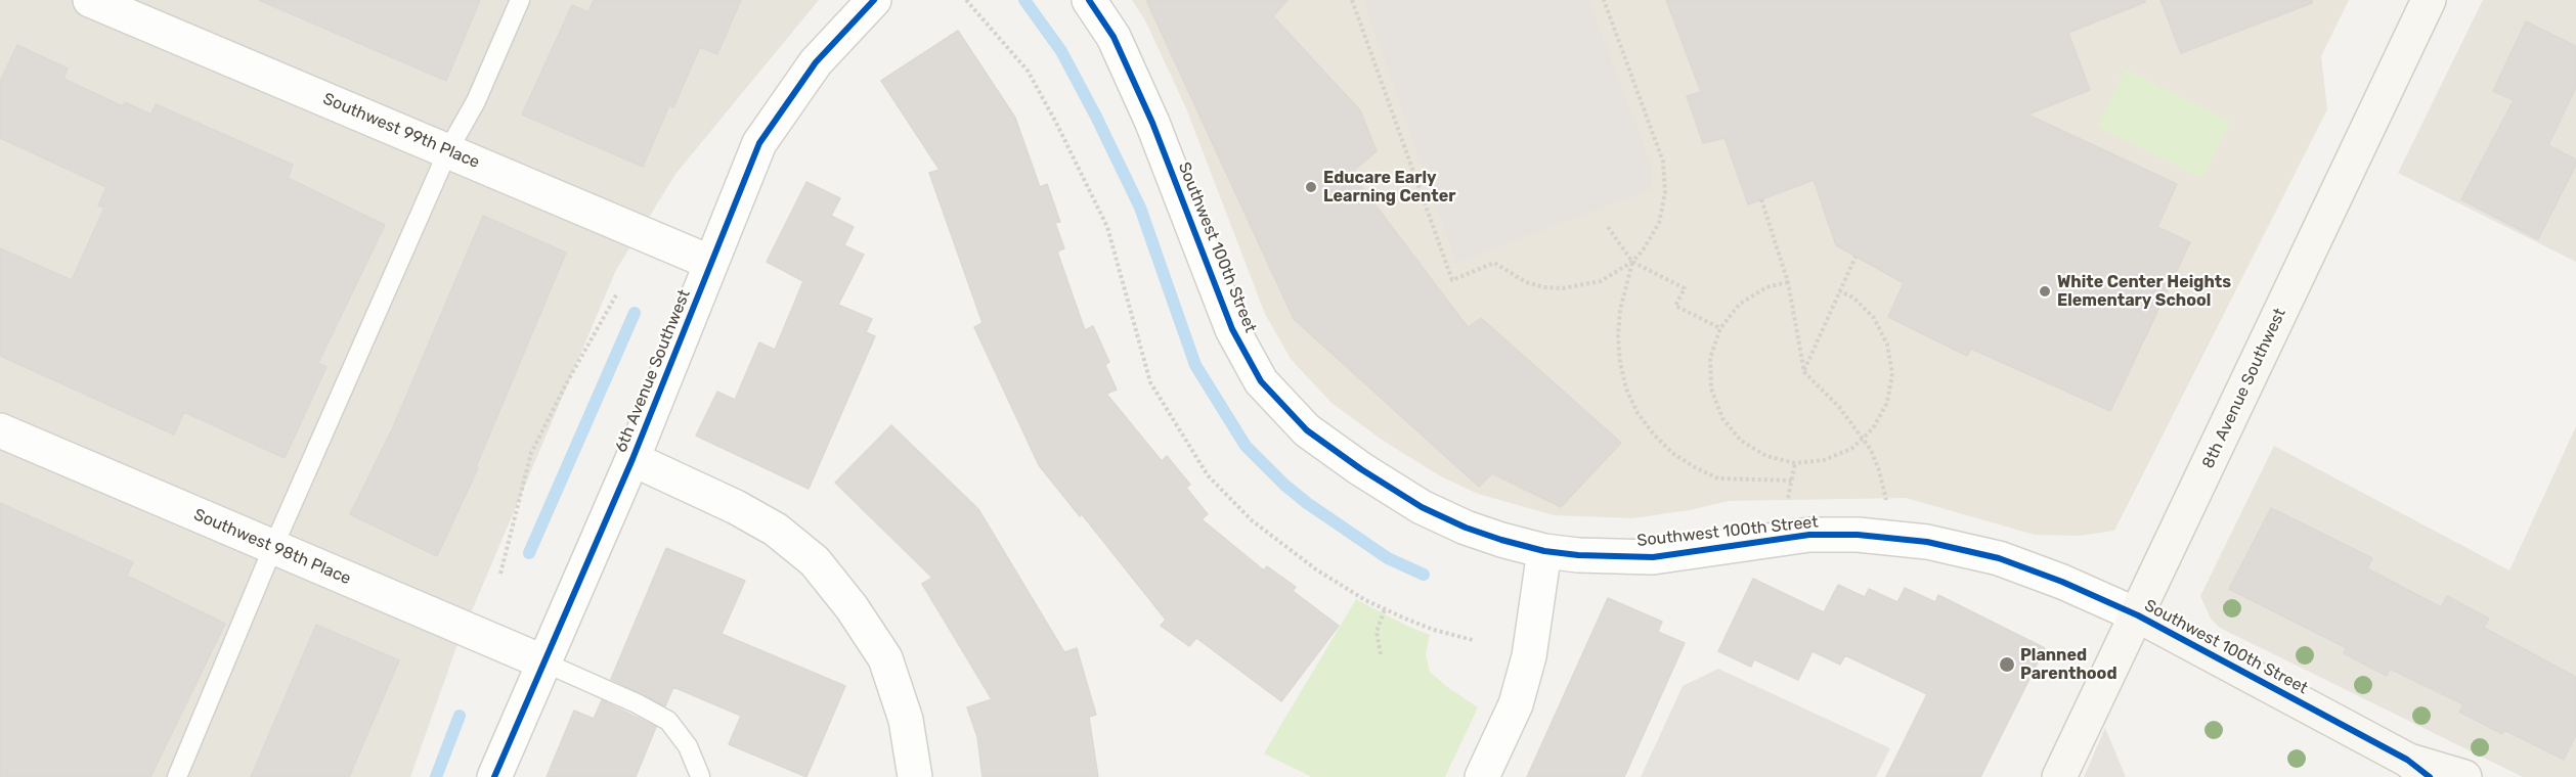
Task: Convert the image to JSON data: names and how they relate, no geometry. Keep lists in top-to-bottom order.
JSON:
{
  "streets": {
    "street": [
      "Southwest 99th Place",
      "Southwest 100th Street",
      "6th Avenue Southwest",
      "8th Avenue Southwest",
      "Southwest 98th Place"
    ]
  },
  "crossings": [
    ["Southwest 99th Place", "6th Avenue Southwest"],
    ["Southwest 100th Street", "8th Avenue Southwest"],
    ["6th Avenue Southwest", "Southwest 98th Place"]
  ],
  "places": ["Educare Early Learning Center", "White Center Heights Elementary School", "Planned Parenthood"]
}
